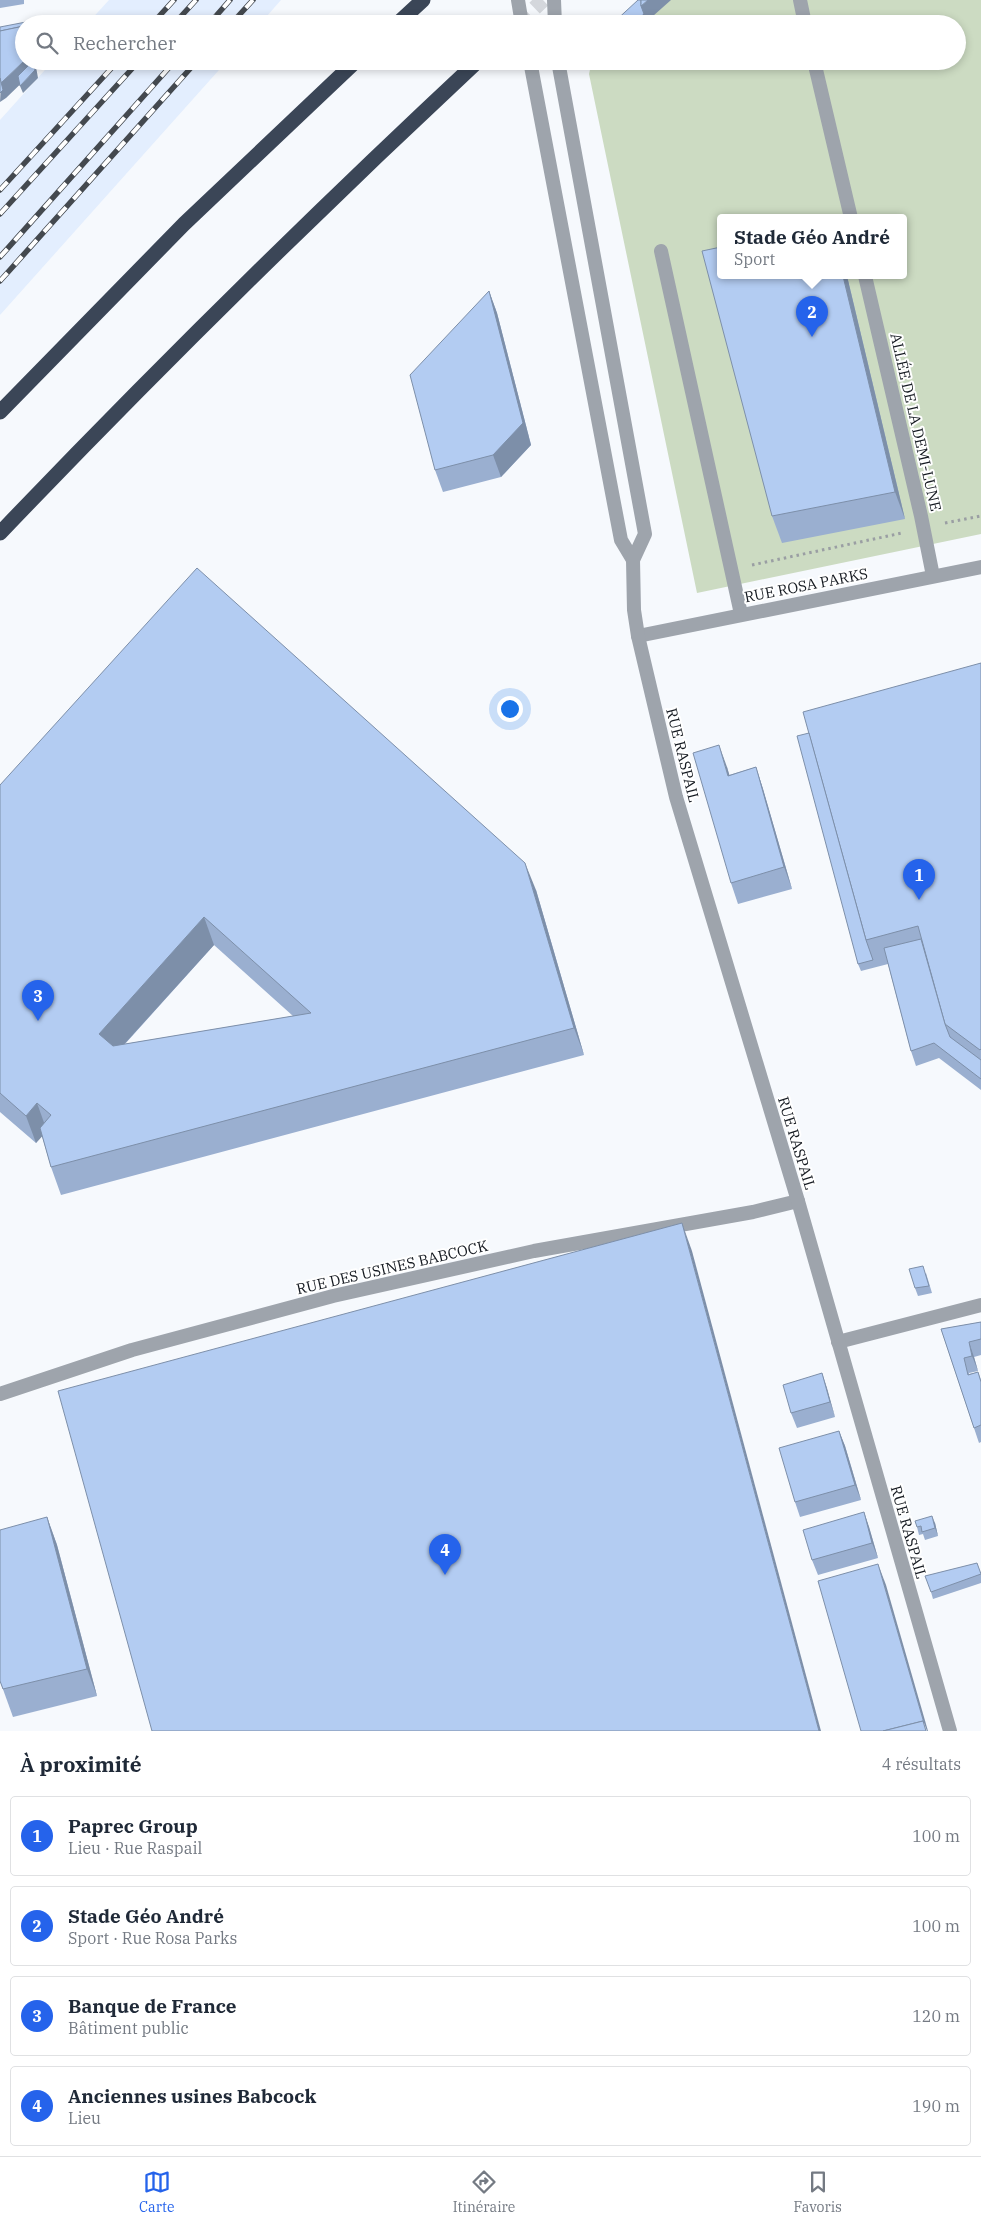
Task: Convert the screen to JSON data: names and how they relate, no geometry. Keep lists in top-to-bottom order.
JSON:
{
  "streets": {
    "street": [
      "ALLÉE DE LA DEMI-LUNE",
      "RUE ROSA PARKS",
      "RUE RASPAIL",
      "RUE DES USINES BABCOCK"
    ]
  },
  "crossings": [
    ["ALLÉE DE LA DEMI-LUNE", "RUE ROSA PARKS"],
    ["RUE ROSA PARKS", "RUE RASPAIL"],
    ["RUE RASPAIL", "RUE DES USINES BABCOCK"]
  ],
  "page": {
    "search": "Rechercher",
    "popup": ["Stade Géo André", "Sport"],
    "pins": [
      "2",
      "1",
      "3",
      "4"
    ],
    "heading": ["À proximité", "4 résultats"],
    "list": [
      {
        "mark": "1",
        "name": "Paprec Group",
        "note": "Lieu · Rue Raspail",
        "value": "100 m"
      },
      {
        "mark": "2",
        "name": "Stade Géo André",
        "note": "Sport · Rue Rosa Parks",
        "value": "100 m"
      },
      {
        "mark": "3",
        "name": "Banque de France",
        "note": "Bâtiment public",
        "value": "120 m"
      },
      {
        "mark": "4",
        "name": "Anciennes usines Babcock",
        "note": "Lieu",
        "value": "190 m"
      }
    ],
    "nav": ["Carte", "Itinéraire", "Favoris"]
  }
}
